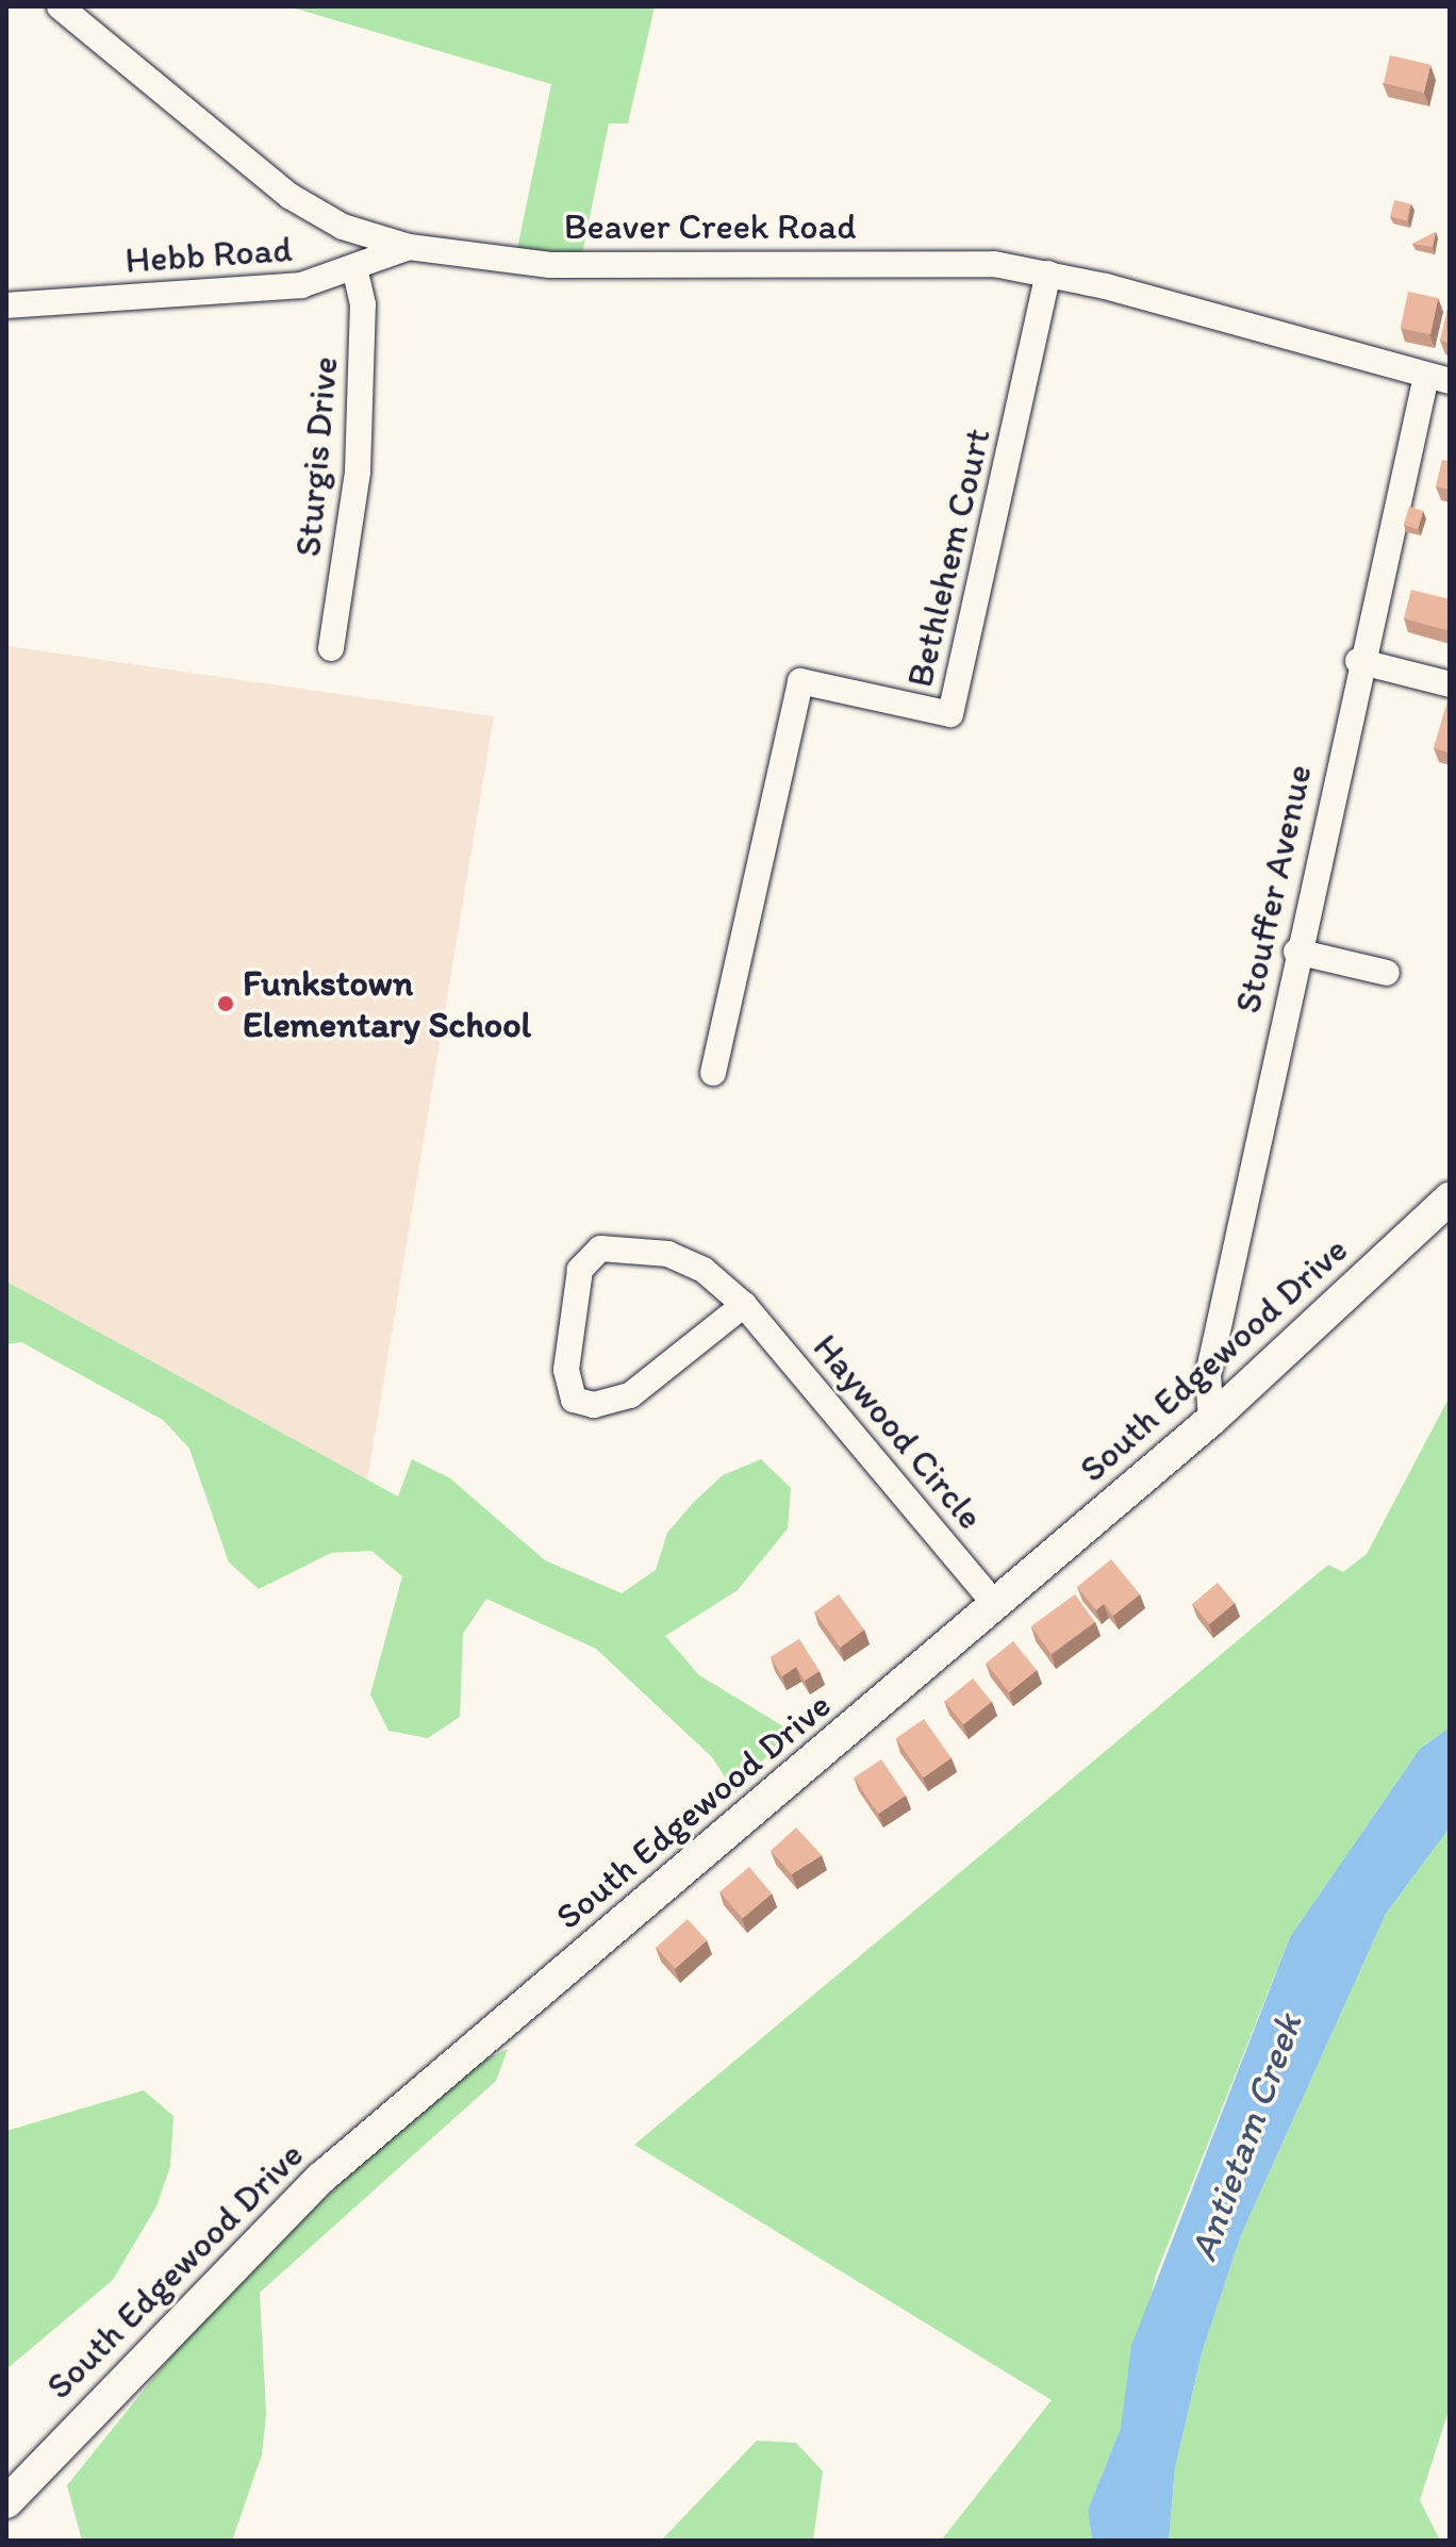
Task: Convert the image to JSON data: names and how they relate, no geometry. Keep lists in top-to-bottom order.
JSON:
{
  "streets": {
    "main road": ["South Edgewood Drive"],
    "street": [
      "Beaver Creek Road",
      "Hebb Road",
      "Sturgis Drive",
      "Bethlehem Court",
      "Stouffer Avenue",
      "Haywood Circle"
    ]
  },
  "crossings": [
    ["Beaver Creek Road", "Hebb Road"],
    ["Beaver Creek Road", "Bethlehem Court"],
    ["Beaver Creek Road", "Stouffer Avenue"],
    ["Hebb Road", "Sturgis Drive"],
    ["Stouffer Avenue", "South Edgewood Drive"],
    ["South Edgewood Drive", "Haywood Circle"]
  ],
  "water": ["Antietam Creek"],
  "places": ["Funkstown Elementary School"]
}
